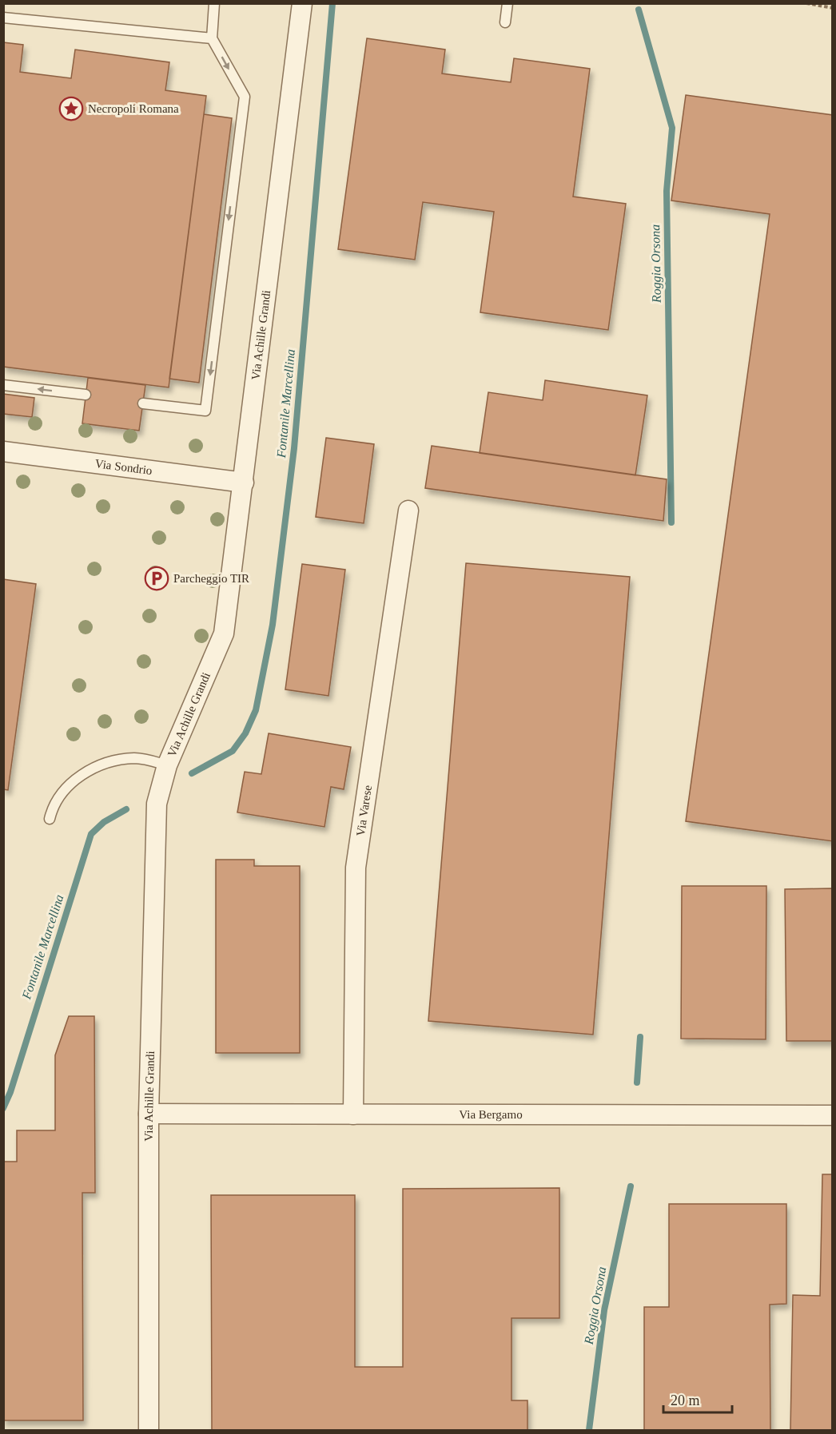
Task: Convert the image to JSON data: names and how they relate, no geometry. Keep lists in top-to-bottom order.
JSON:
{
  "streets": {
    "street": [
      "Via Achille Grandi",
      "Via Sondrio",
      "Via Varese",
      "Via Bergamo"
    ]
  },
  "crossings": [
    ["Via Achille Grandi", "Via Sondrio"],
    ["Via Achille Grandi", "Via Bergamo"],
    ["Via Varese", "Via Bergamo"]
  ],
  "water": ["Roggia Orsona", "Fontanile Marcellina"],
  "places": {
    "place": ["Necropoli Romana"],
    "parking": ["Parcheggio TIR"]
  },
  "scale_bar": "20 m"
}
